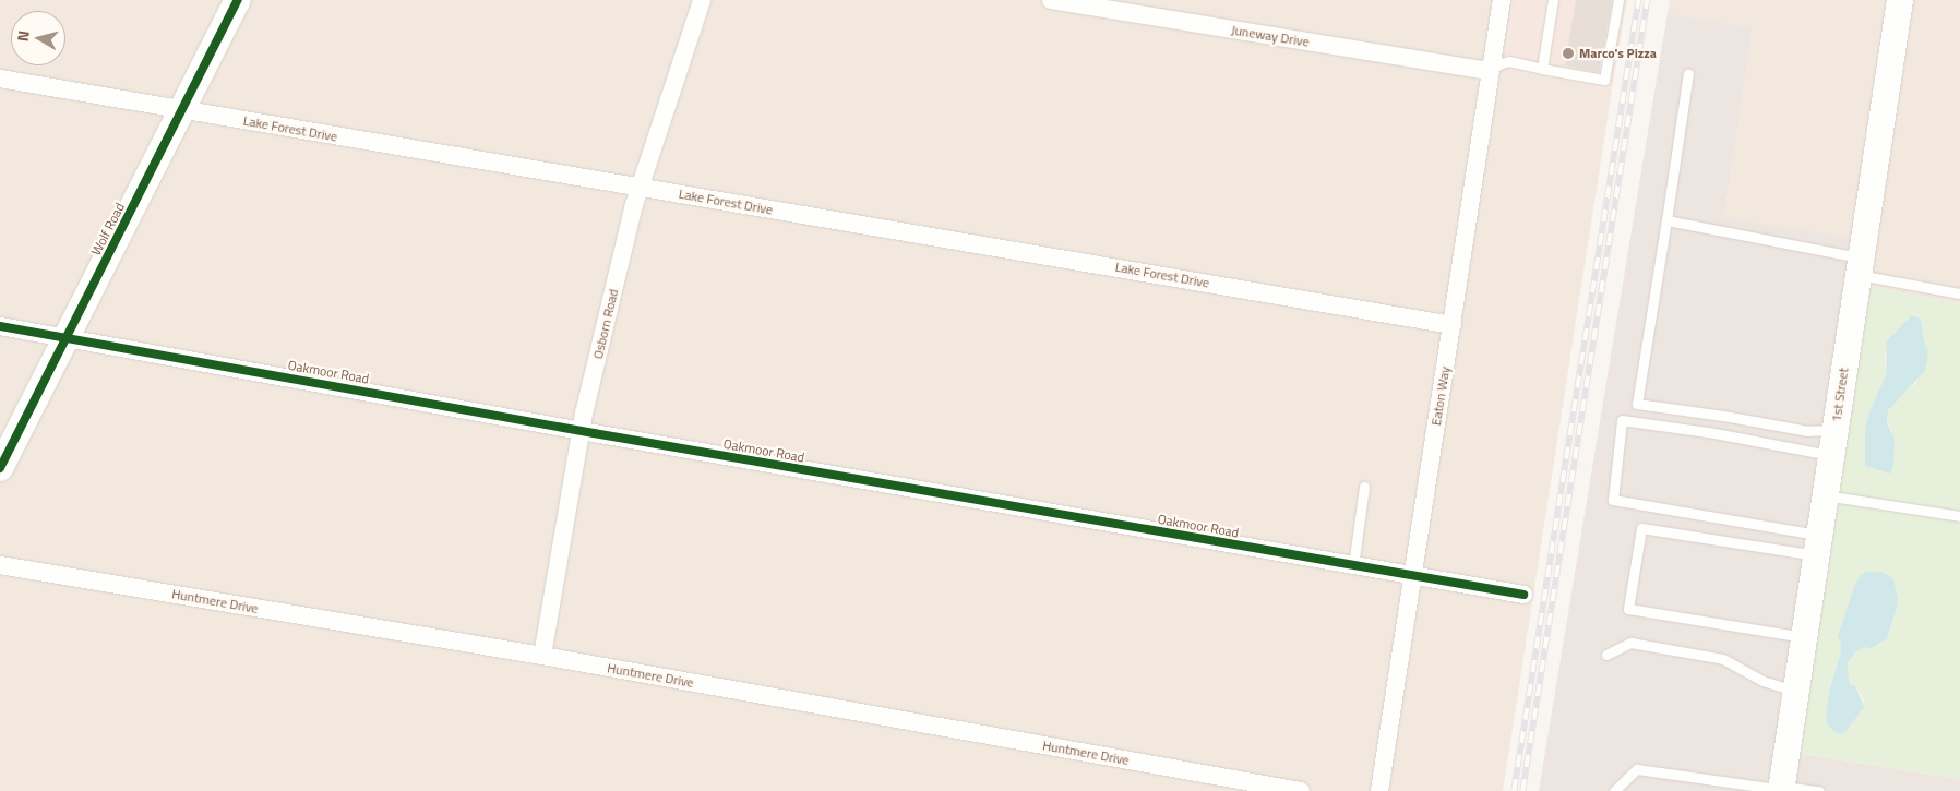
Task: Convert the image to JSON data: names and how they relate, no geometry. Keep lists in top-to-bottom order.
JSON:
{
  "streets": {
    "street": [
      "Juneway Drive",
      "Lake Forest Drive",
      "Wolf Road",
      "Osborn Road",
      "Oakmoor Road",
      "1st Street",
      "Eaton Way",
      "Huntmere Drive"
    ]
  },
  "crossings": [
    ["Juneway Drive", "Eaton Way"],
    ["Lake Forest Drive", "Wolf Road"],
    ["Lake Forest Drive", "Osborn Road"],
    ["Lake Forest Drive", "Eaton Way"],
    ["Wolf Road", "Oakmoor Road"],
    ["Osborn Road", "Oakmoor Road"],
    ["Osborn Road", "Huntmere Drive"],
    ["Oakmoor Road", "Eaton Way"]
  ],
  "places": ["Marco's Pizza"],
  "north": "left"
}
